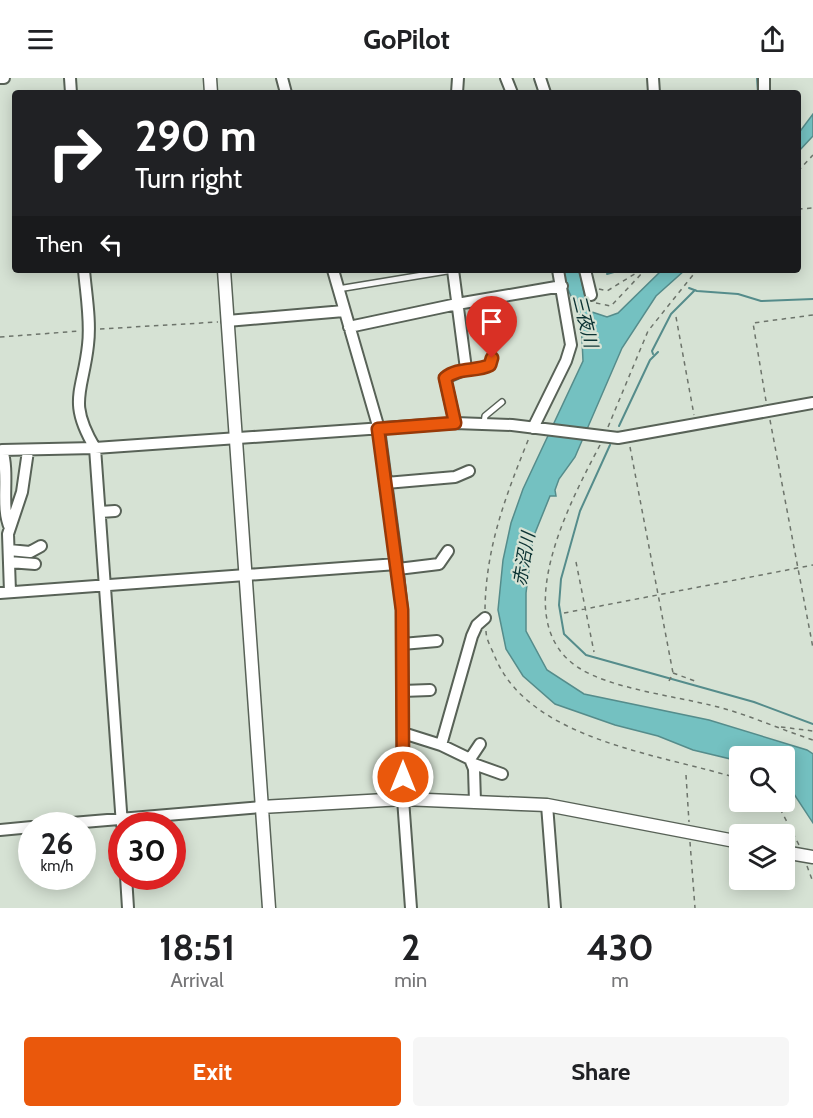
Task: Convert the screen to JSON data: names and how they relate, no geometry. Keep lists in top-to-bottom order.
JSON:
{
  "water": ["三夜川", "赤沼川"],
  "page": {
    "header": "GoPilot",
    "turn": ["290 m", "Turn right"],
    "then": "Then",
    "speed": "26 km/h",
    "limit": "30",
    "eta": [
      "18:51",
      "Arrival",
      "2",
      "min",
      "430",
      "m"
    ],
    "buttons": ["Exit", "Share"]
  }
}
